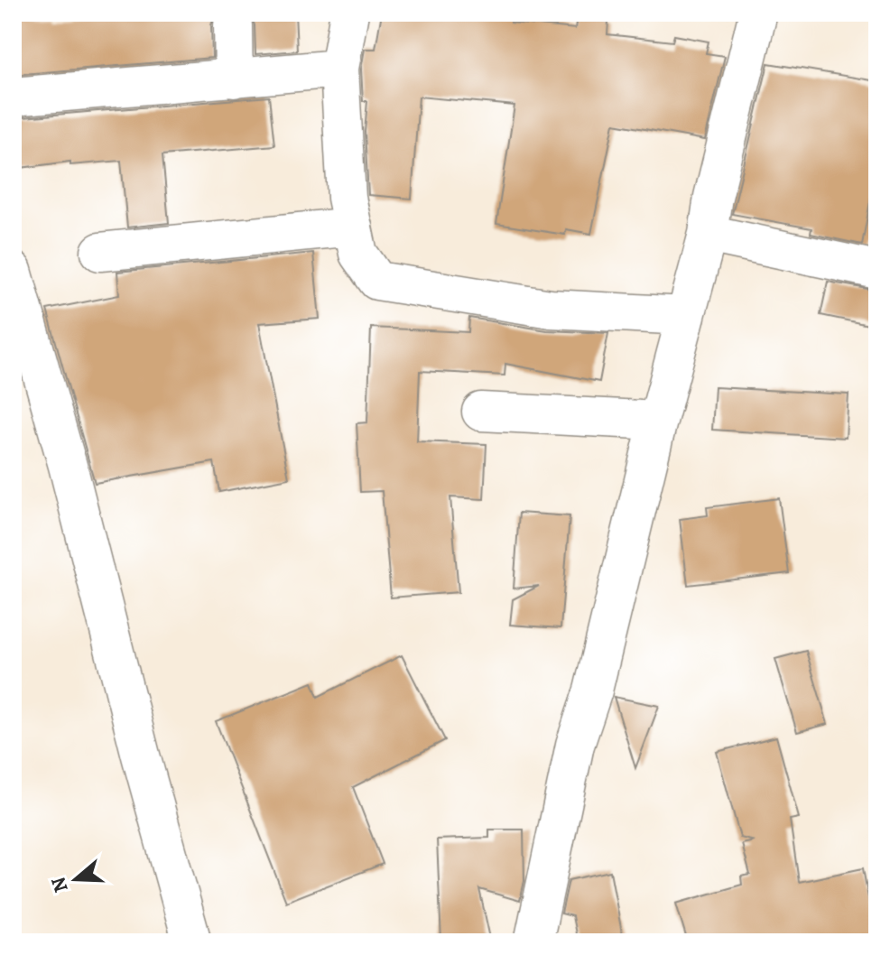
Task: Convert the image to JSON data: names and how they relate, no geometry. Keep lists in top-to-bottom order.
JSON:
{
  "north": "left"
}
